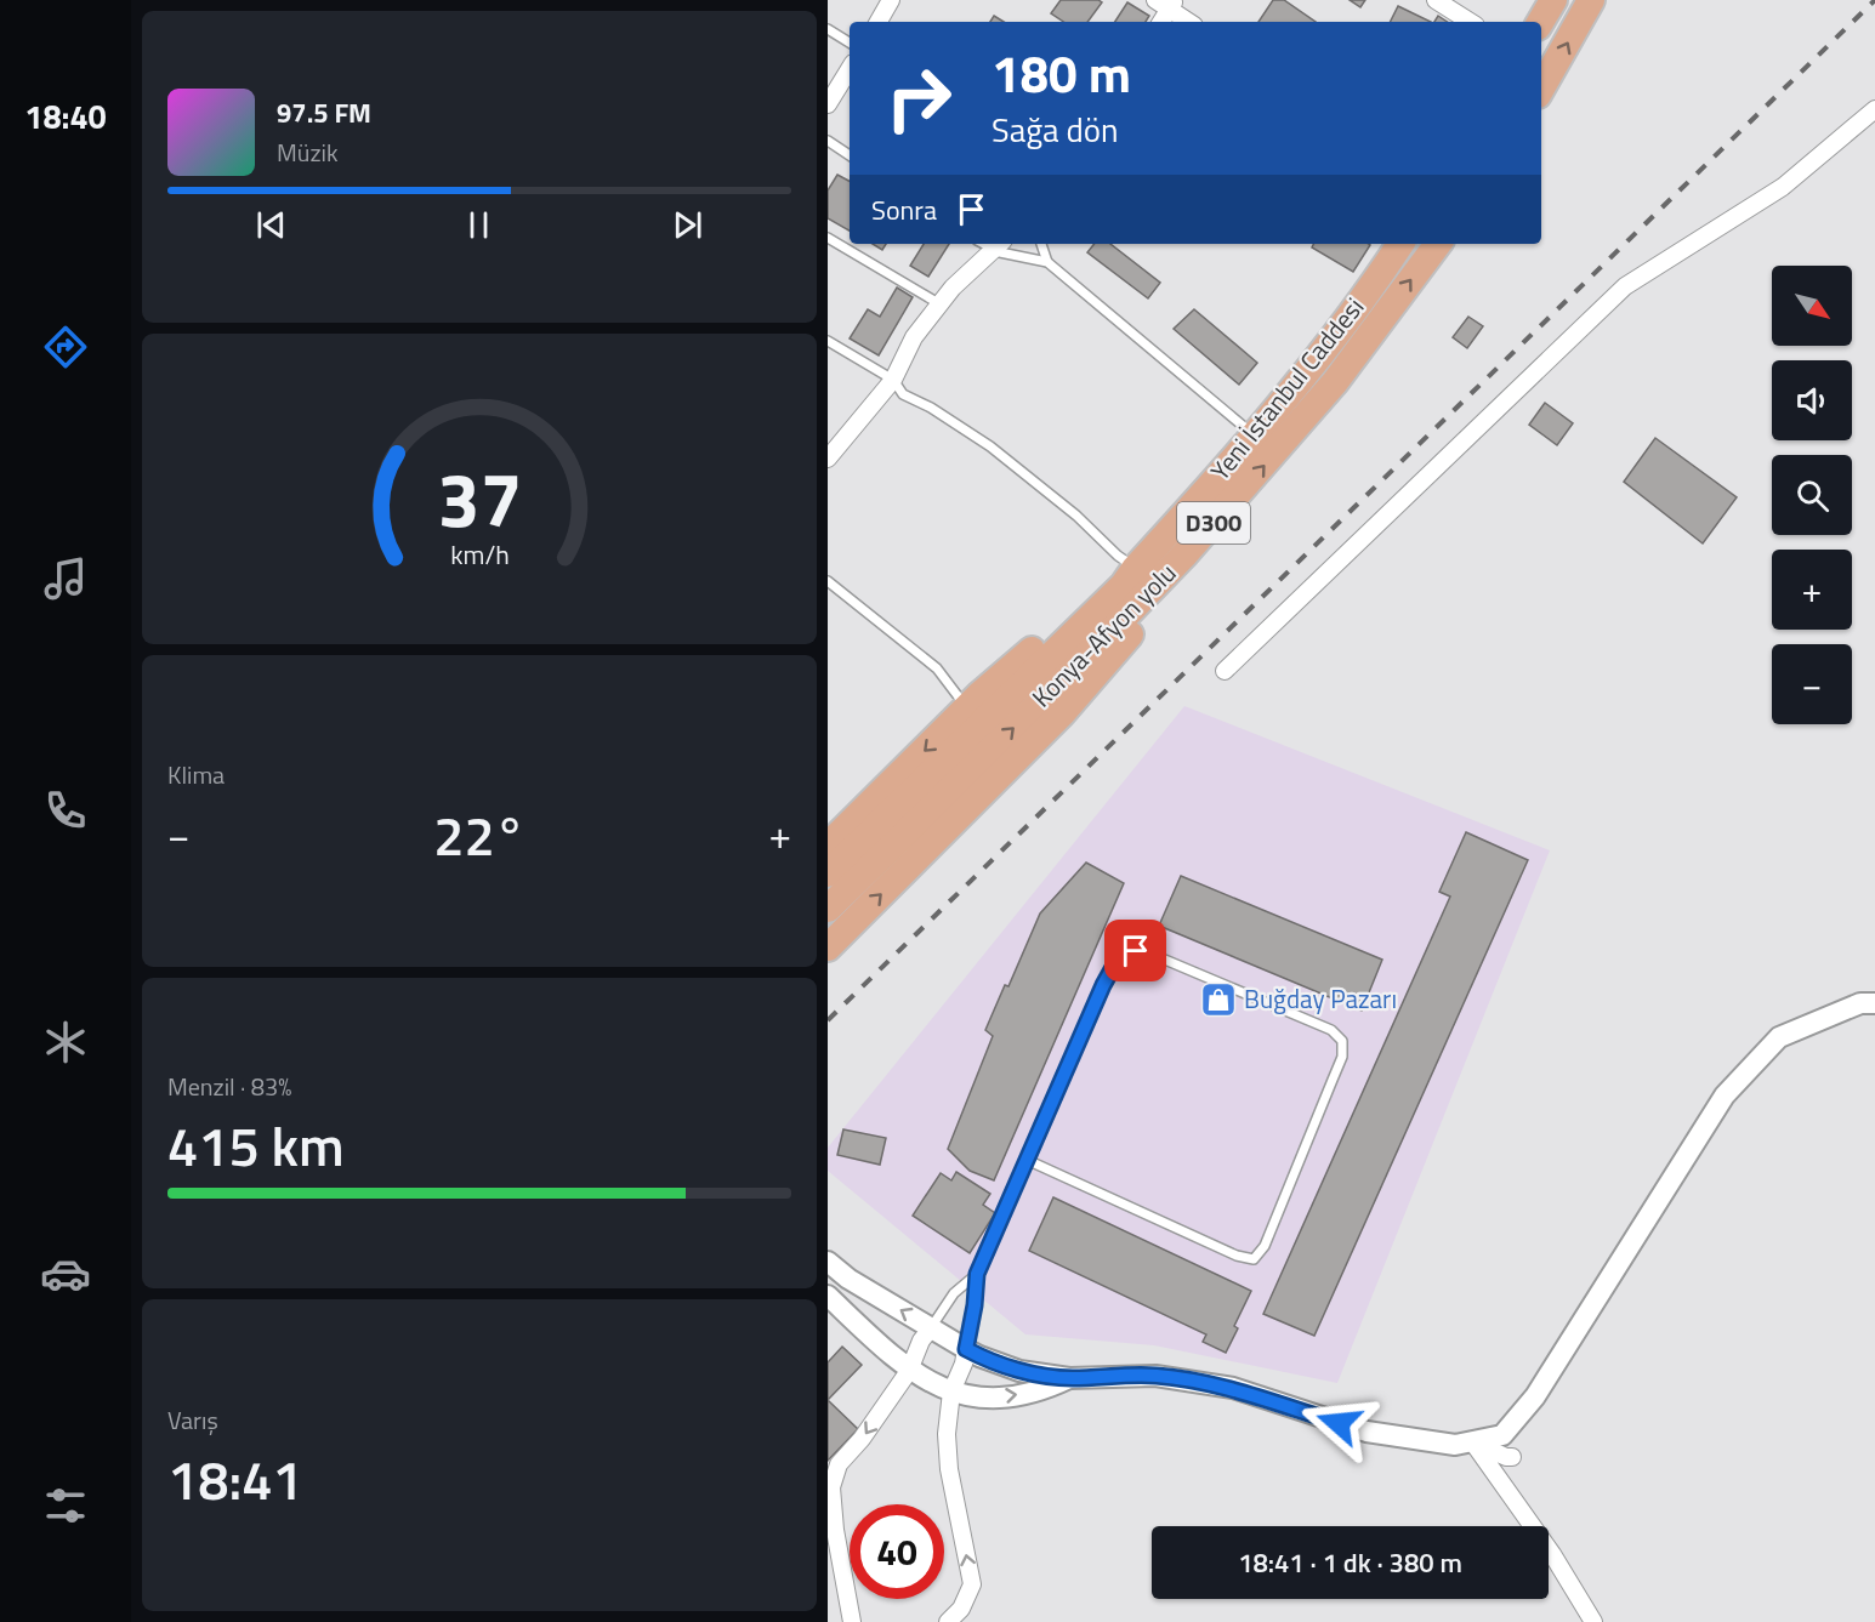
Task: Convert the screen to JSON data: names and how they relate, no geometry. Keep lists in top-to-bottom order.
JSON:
{
  "streets": {
    "highway": ["Yeni İstanbul Caddesi", "D300", "Konya-Afyon yolu"]
  },
  "crossings": [
    ["Yeni İstanbul Caddesi", "Konya-Afyon yolu"]
  ],
  "places": {
    "shop": ["Buğday Pazarı"]
  },
  "north": "bottom right",
  "page": {
    "tabs": "18:40",
    "turn": ["180 m", "Sağa dön"],
    "song": ["97.5 FM", "Müzik"],
    "then": "Sonra",
    "map_buttons": ["+", "−"],
    "tile": [
      "Klima",
      ["Menzil · 83%", "415 km"],
      ["Varış", "18:41"]
    ],
    "heat": ["−", "22°", "+"],
    "limit": "40",
    "trip": "18:41 · 1 dk · 380 m",
    "gauge": ["37", "km/h"]
  }
}
